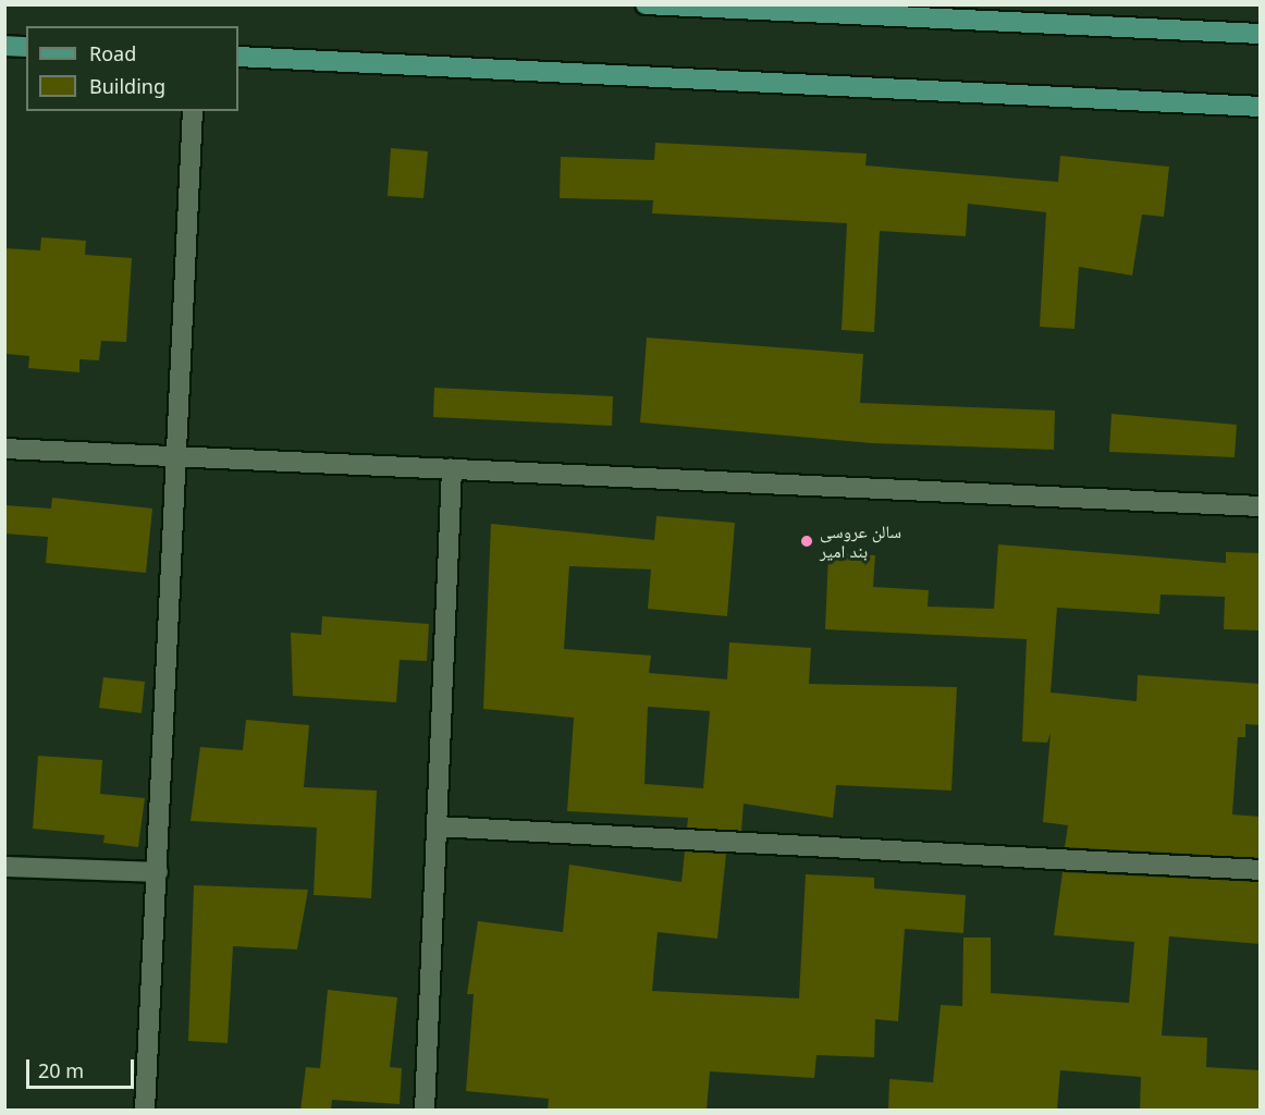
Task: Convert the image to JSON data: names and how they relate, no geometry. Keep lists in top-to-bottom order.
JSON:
{
  "places": ["سالن عروسی بند امیر"],
  "legend": ["Road", "Building"],
  "scale_bar": "20 m"
}
